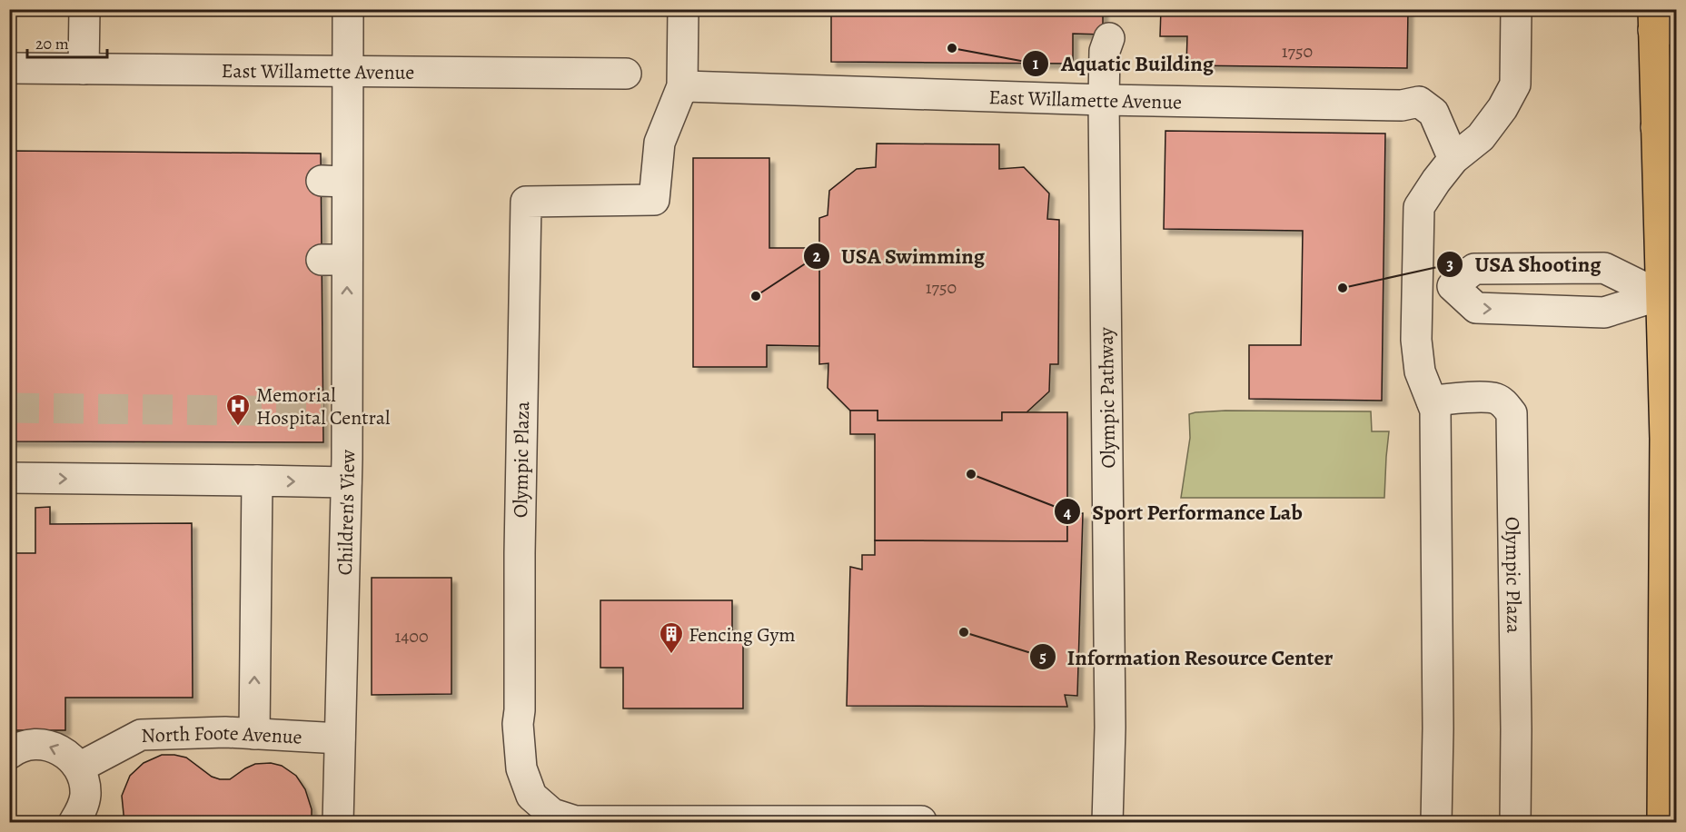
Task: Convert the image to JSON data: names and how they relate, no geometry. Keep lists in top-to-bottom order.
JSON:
{
  "streets": {
    "street": [
      "East Willamette Avenue",
      "Olympic Pathway",
      "Olympic Plaza",
      "Children's View",
      "North Foote Avenue"
    ]
  },
  "crossings": [
    ["East Willamette Avenue", "Olympic Pathway"],
    ["East Willamette Avenue", "Olympic Plaza"],
    ["East Willamette Avenue", "Children's View"],
    ["Children's View", "North Foote Avenue"]
  ],
  "one_way": ["Children's View"],
  "places": {
    "other": [
      "Aquatic Building",
      "USA Shooting",
      "USA Swimming",
      "Sport Performance Lab",
      "Information Resource Center"
    ],
    "hospital": ["Memorial Hospital Central"],
    "building": ["Fencing Gym"]
  },
  "house_numbers": ["1750", "1750", "1400"],
  "scale_bar": "20 m"
}
